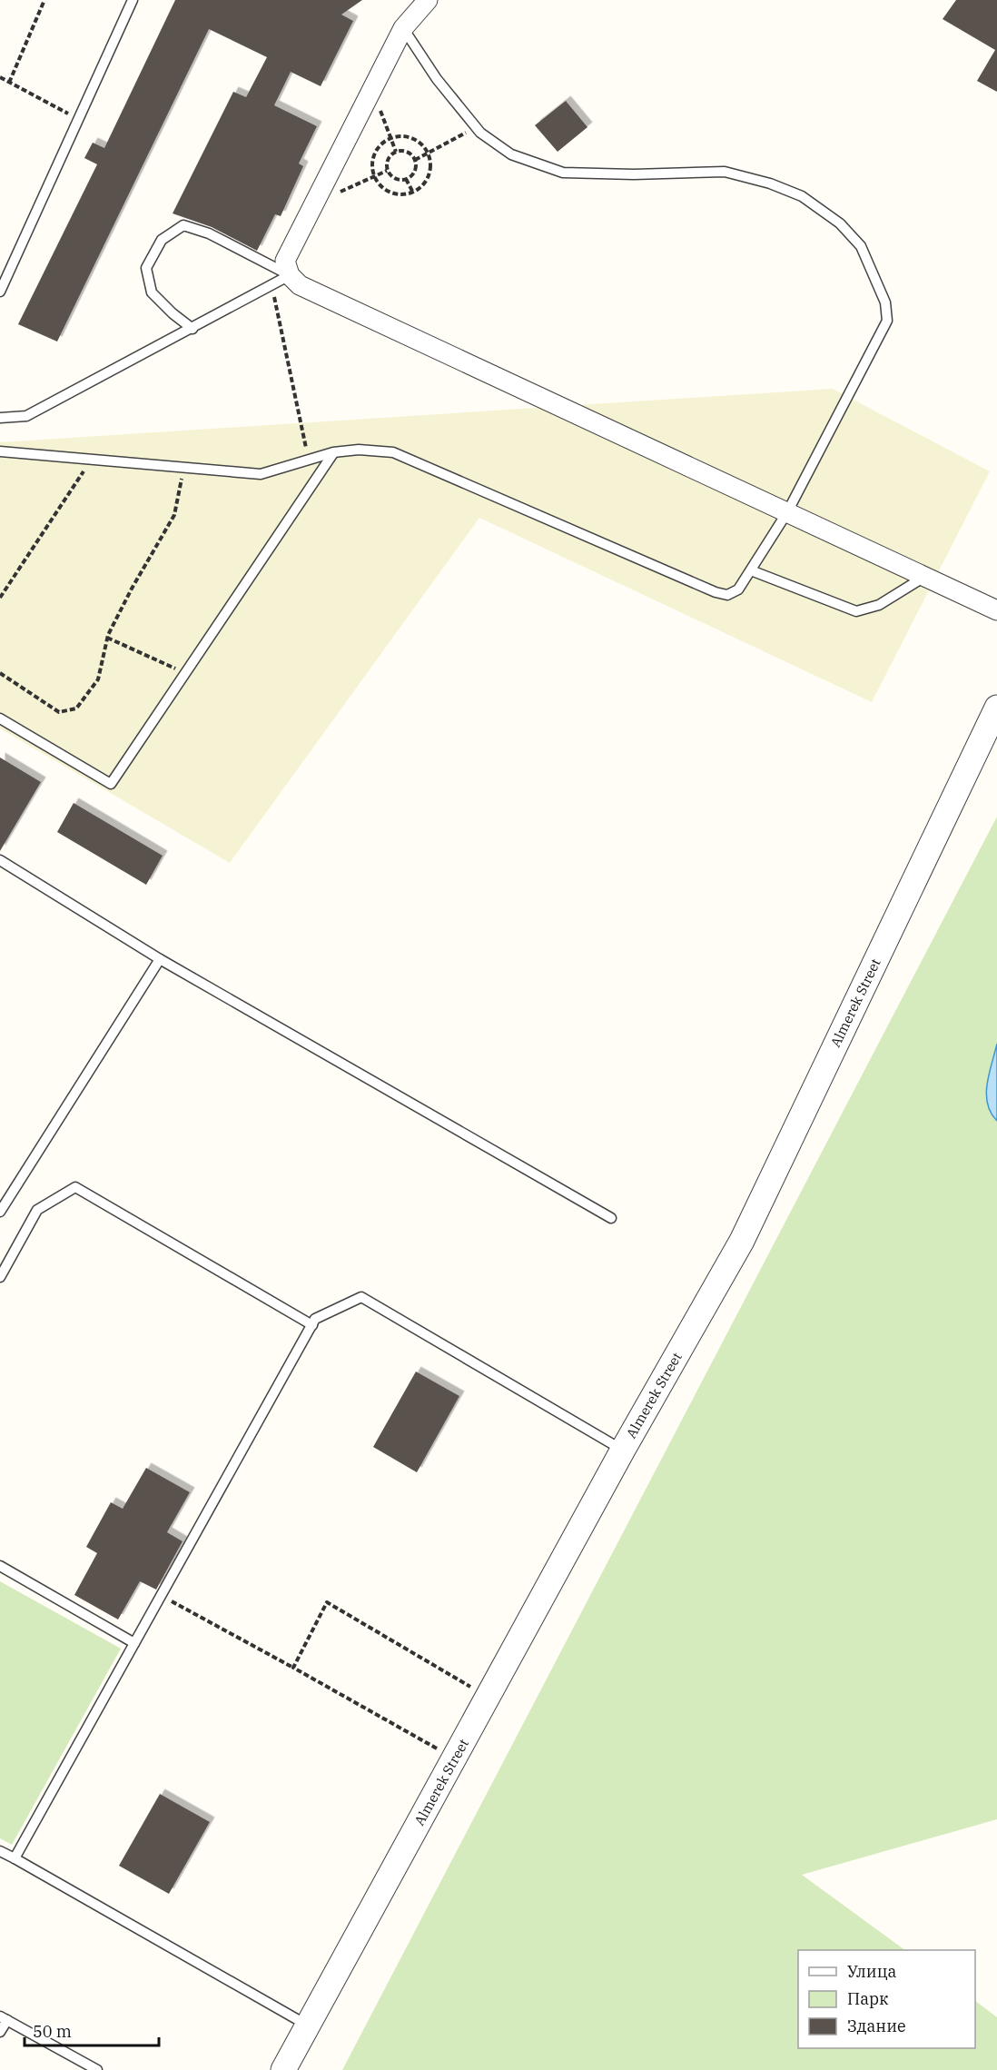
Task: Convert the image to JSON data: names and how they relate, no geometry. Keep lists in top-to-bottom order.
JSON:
{
  "streets": {
    "street": ["Almerek Street"]
  },
  "legend": ["Улица", "Парк", "Здание"],
  "scale_bar": "50 m"
}
